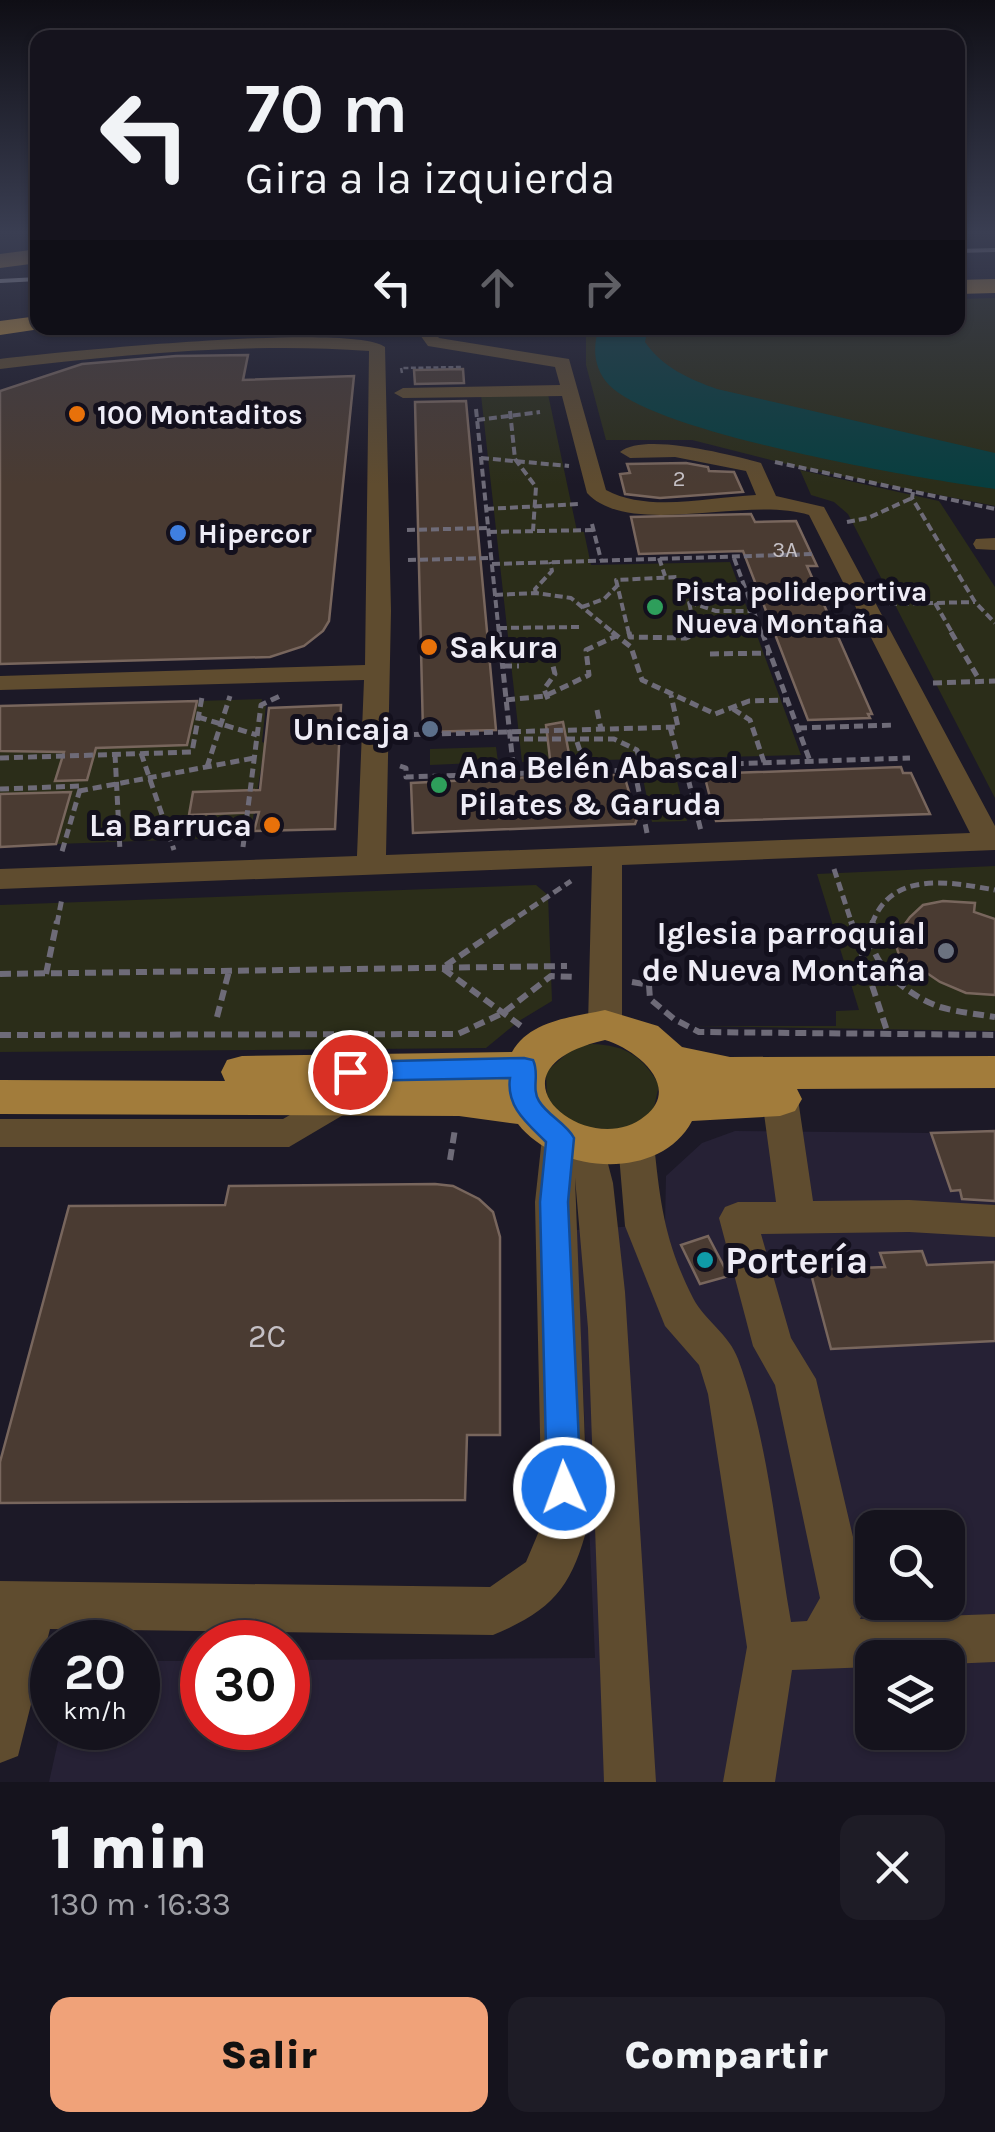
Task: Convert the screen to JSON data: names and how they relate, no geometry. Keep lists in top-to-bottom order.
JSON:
{
  "places": [
    "100 Montaditos",
    "Hipercor",
    "Pista polideportiva Nueva Montaña",
    "Sakura",
    "Unicaja",
    "Ana Belén Abascal Pilates & Garuda",
    "La Barruca",
    "Iglesia parroquial de Nueva Montaña",
    "Portería"
  ],
  "house_numbers": ["2", "3A", "2C"],
  "page": {
    "turn": ["70 m", "Gira a la izquierda"],
    "speed": "20 km/h",
    "limit": "30",
    "heading": ["1 min", "130 m · 16:33"],
    "buttons": ["Salir", "Compartir"]
  }
}
